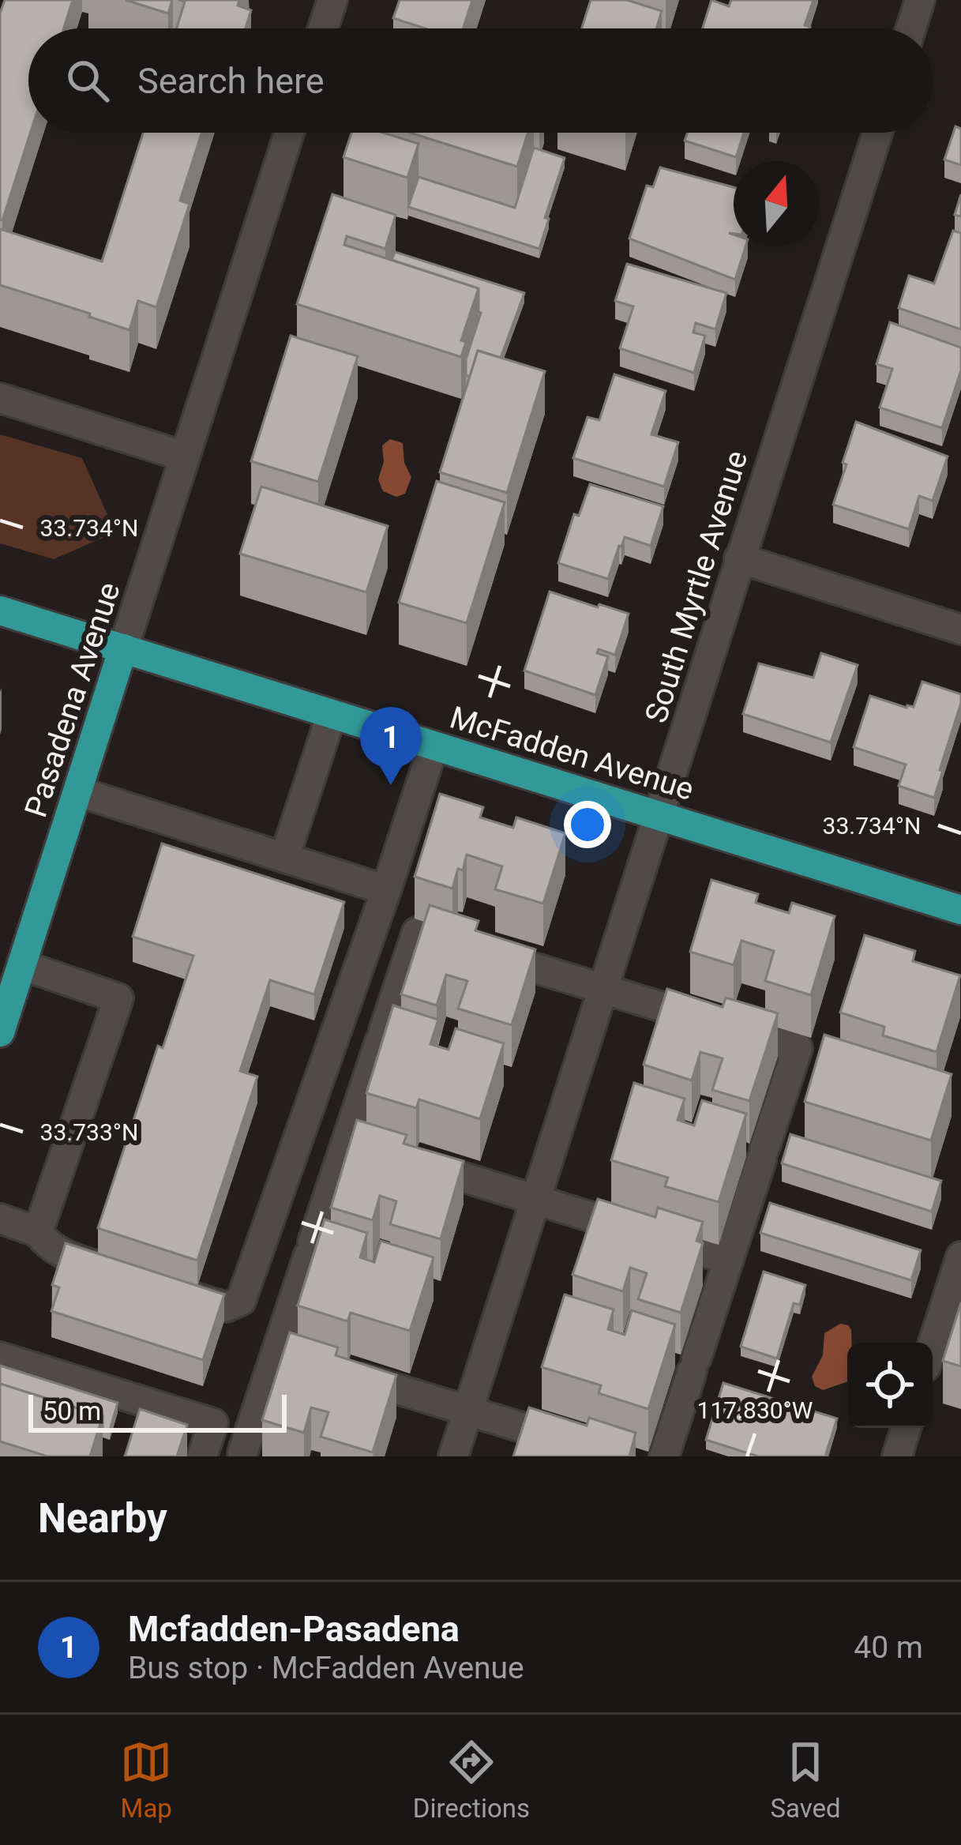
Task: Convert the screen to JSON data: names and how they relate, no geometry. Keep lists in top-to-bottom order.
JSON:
{
  "streets": {
    "main road": ["Pasadena Avenue", "McFadden Avenue"],
    "street": ["South Myrtle Avenue"]
  },
  "crossings": [
    ["South Myrtle Avenue", "McFadden Avenue"],
    ["Pasadena Avenue", "McFadden Avenue"]
  ],
  "scale_bar": "50 m",
  "north": "top",
  "page": {
    "search": "Search here",
    "pins": "1",
    "scale": "50 m",
    "heading": "Nearby",
    "list": [
      {
        "mark": "1",
        "name": "Mcfadden-Pasadena",
        "note": "Bus stop · McFadden Avenue",
        "value": "40 m"
      }
    ],
    "nav": ["Map", "Directions", "Saved"]
  },
  "coordinates": ["33.734°N", "33.733°N", "117.830°W"]
}
